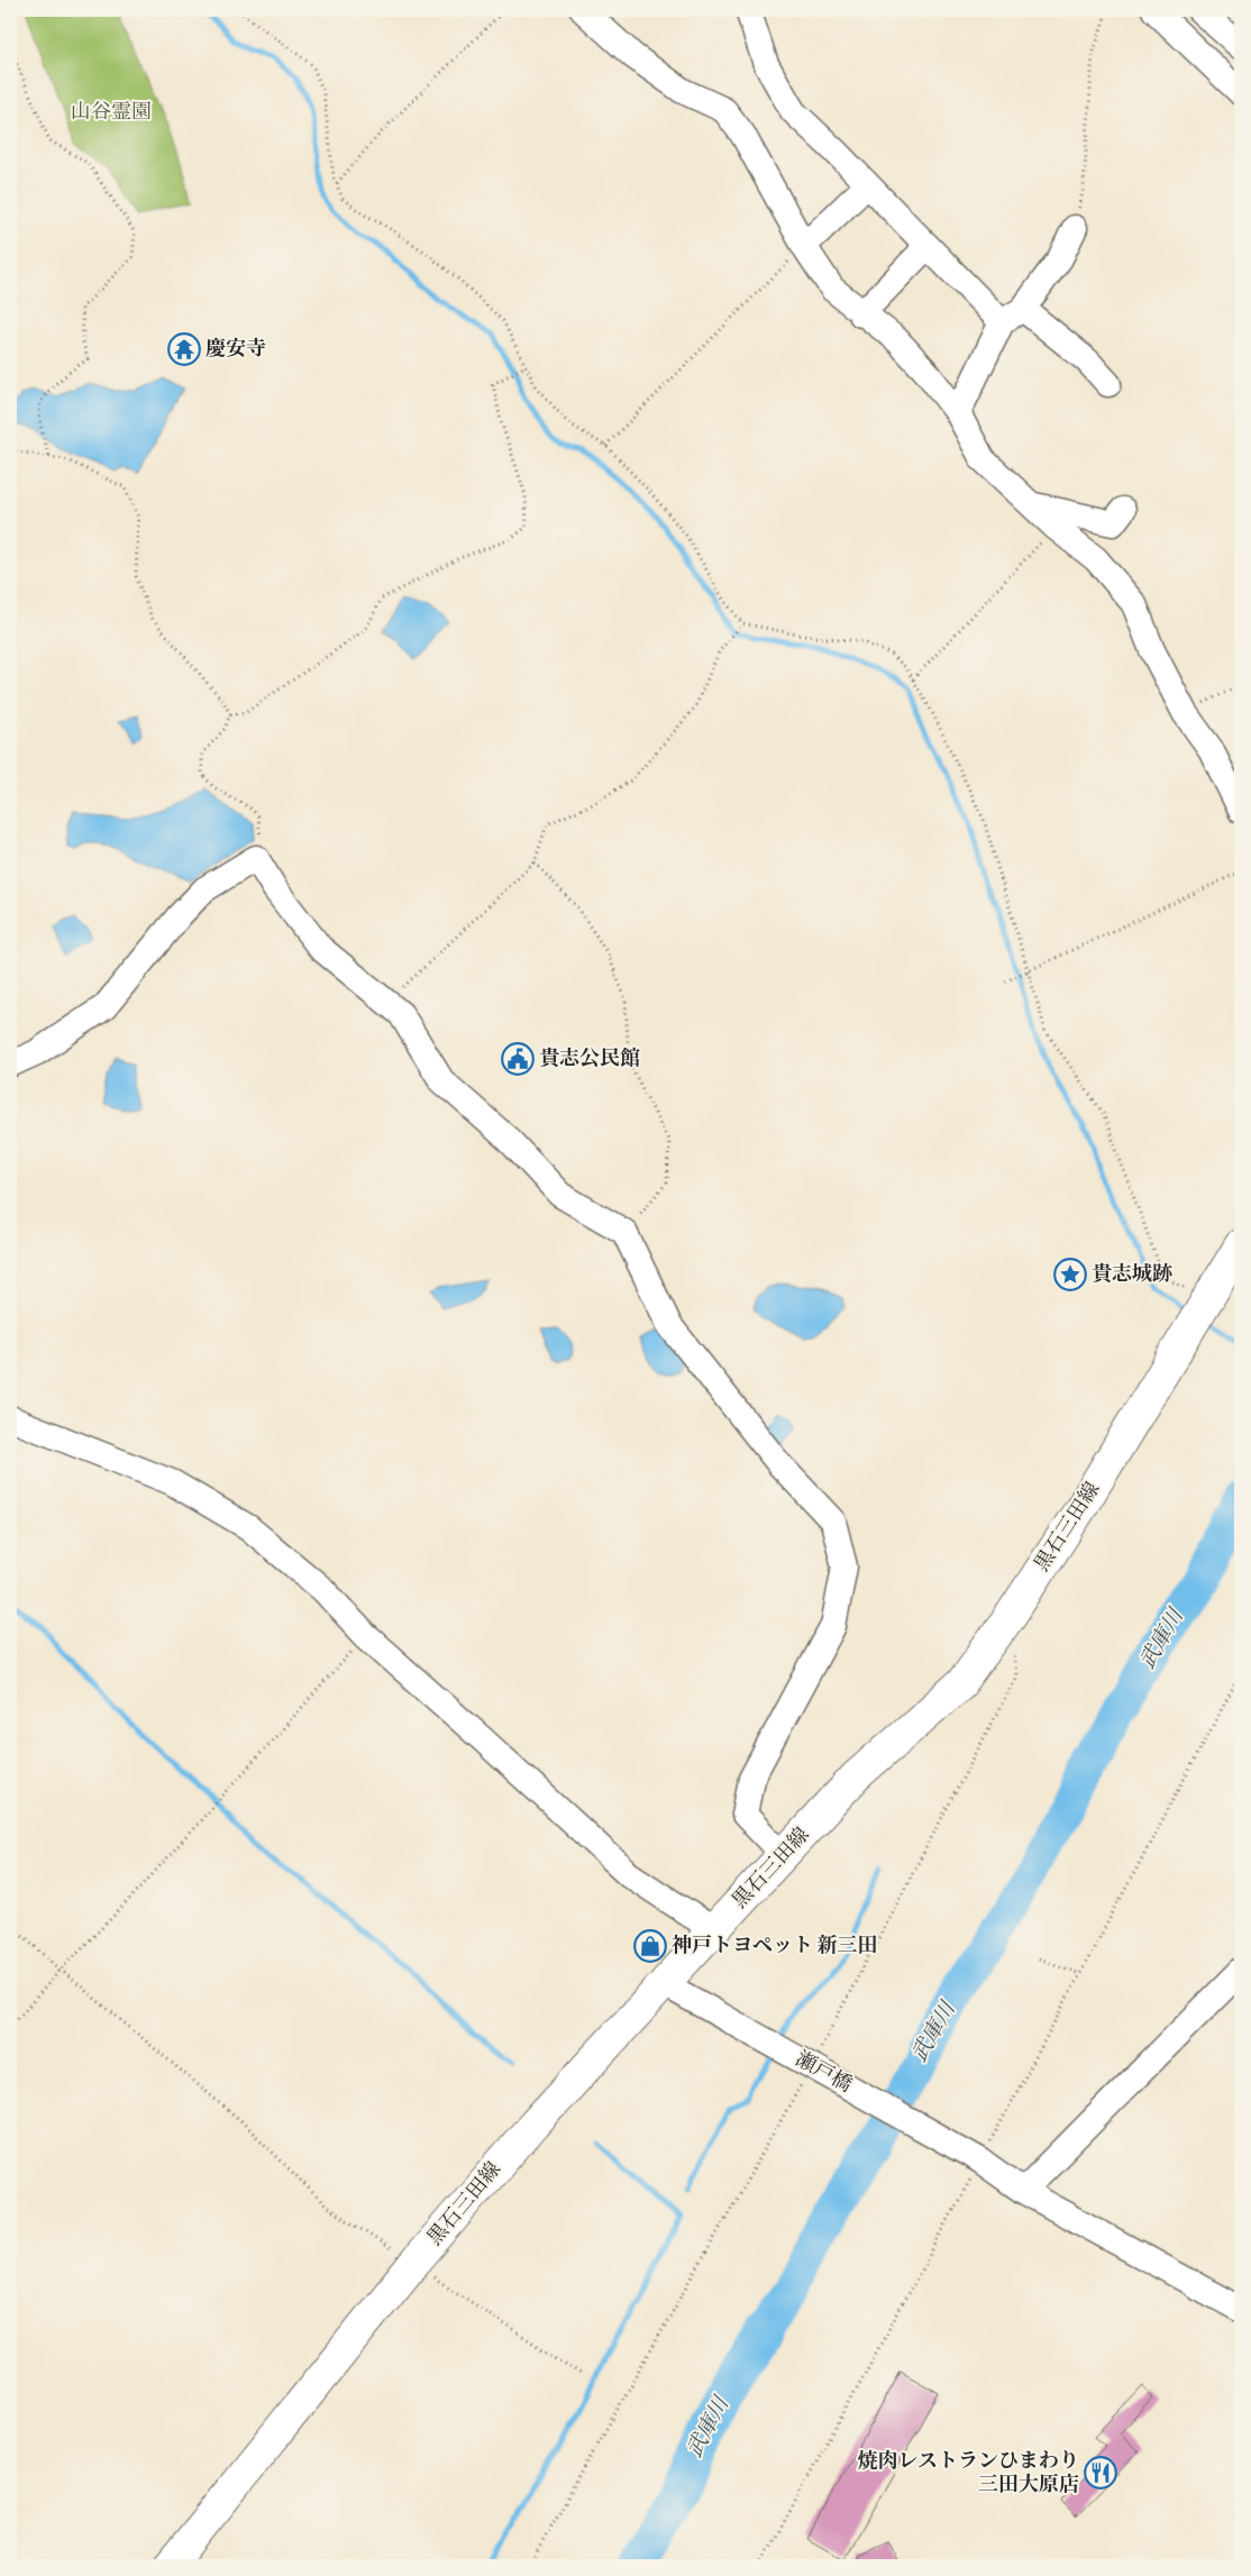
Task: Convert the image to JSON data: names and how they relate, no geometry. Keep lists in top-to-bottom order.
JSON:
{
  "streets": {
    "main road": ["黒石三田線"],
    "street": ["瀬戸橋"]
  },
  "crossings": [
    ["黒石三田線", "瀬戸橋"]
  ],
  "water": ["武庫川"],
  "parks": ["山谷霊園"],
  "places": {
    "temple": ["慶安寺"],
    "public building": ["貴志公民館"],
    "place": ["貴志城跡"],
    "shop": ["神戸トヨペット 新三田"],
    "restaurant": ["焼肉レストランひまわり 三田大原店"]
  }
}
